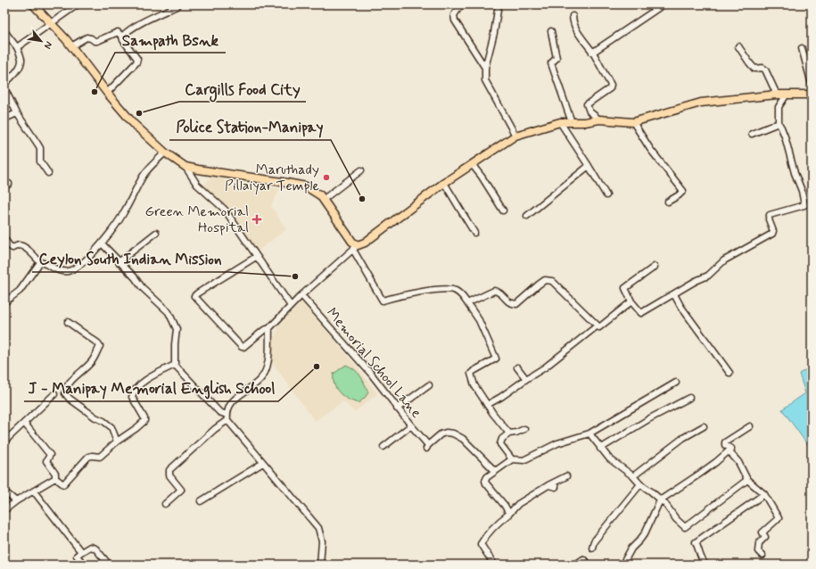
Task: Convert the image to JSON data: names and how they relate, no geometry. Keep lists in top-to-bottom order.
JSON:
{
  "streets": {
    "street": ["Memorial School Lane"]
  },
  "places": {
    "other": [
      "Sampath Bsnk",
      "Cargills Food City",
      "Maruthady Pillaiyar Temple",
      "Police Station-Manipay",
      "Ceylon South Indian Mission",
      "J - Manipay Memorial English School"
    ],
    "health": ["Green Memorial Hospital"]
  },
  "north": "bottom right"
}
